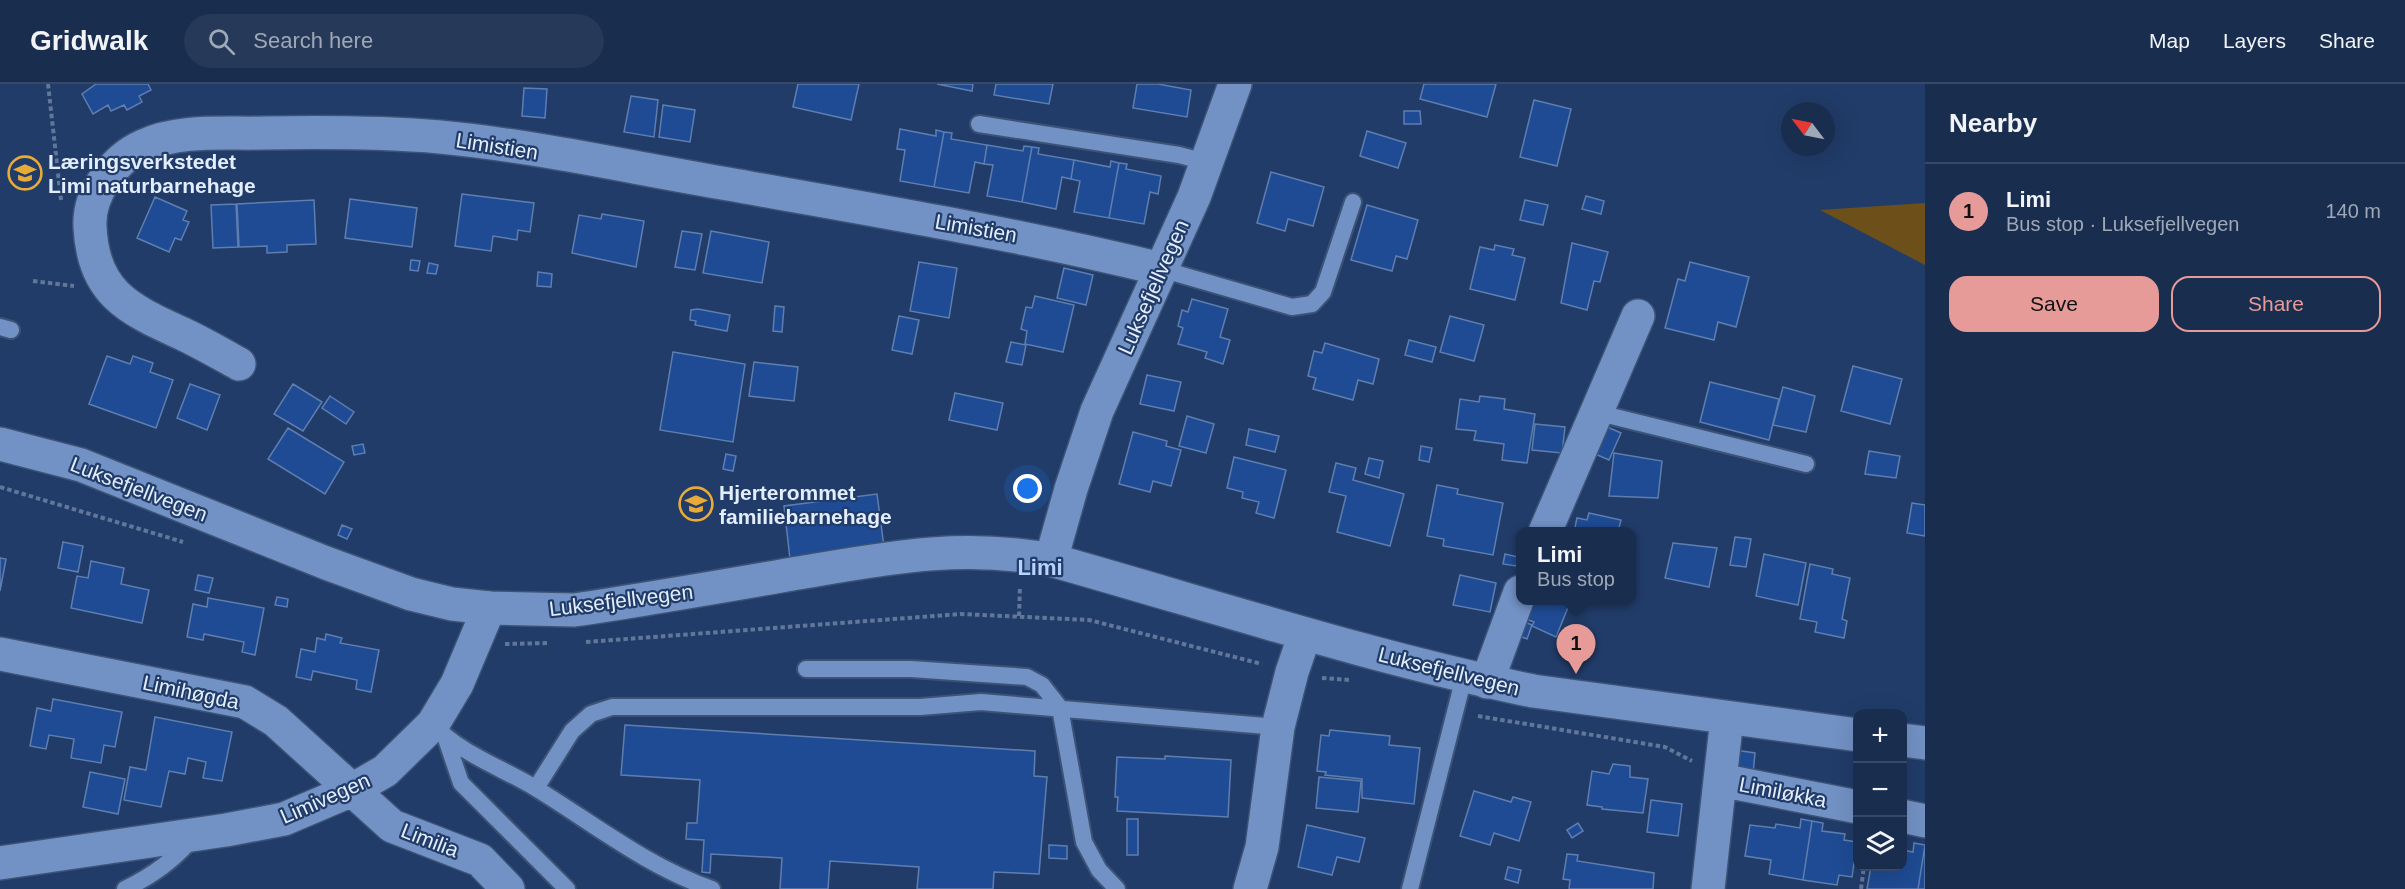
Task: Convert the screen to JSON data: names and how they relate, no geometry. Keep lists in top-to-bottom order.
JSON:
{
  "streets": {
    "street": [
      "Limistien",
      "Luksefjellvegen",
      "Limihøgda",
      "Limiløkka",
      "Limivegen",
      "Limilia"
    ]
  },
  "crossings": [
    ["Limistien", "Luksefjellvegen"],
    ["Luksefjellvegen", "Limiløkka"],
    ["Luksefjellvegen", "Limivegen"],
    ["Limihøgda", "Limivegen"],
    ["Limihøgda", "Limilia"],
    ["Limivegen", "Limilia"]
  ],
  "districts": ["Limi"],
  "places": {
    "school or university": ["Læringsverkstedet Limi naturbarnehage", "Hjerterommet familiebarnehage"]
  },
  "north": "top left",
  "page": {
    "header": "Gridwalk",
    "search": "Search here",
    "nav": ["Map", "Layers", "Share"],
    "heading": "Nearby",
    "list": [
      {
        "mark": "1",
        "name": "Limi",
        "note": "Bus stop · Luksefjellvegen",
        "value": "140 m"
      }
    ],
    "buttons": ["Save", "Share"],
    "popup": ["Limi", "Bus stop"],
    "pins": "1",
    "map_buttons": ["+", "−"]
  }
}
